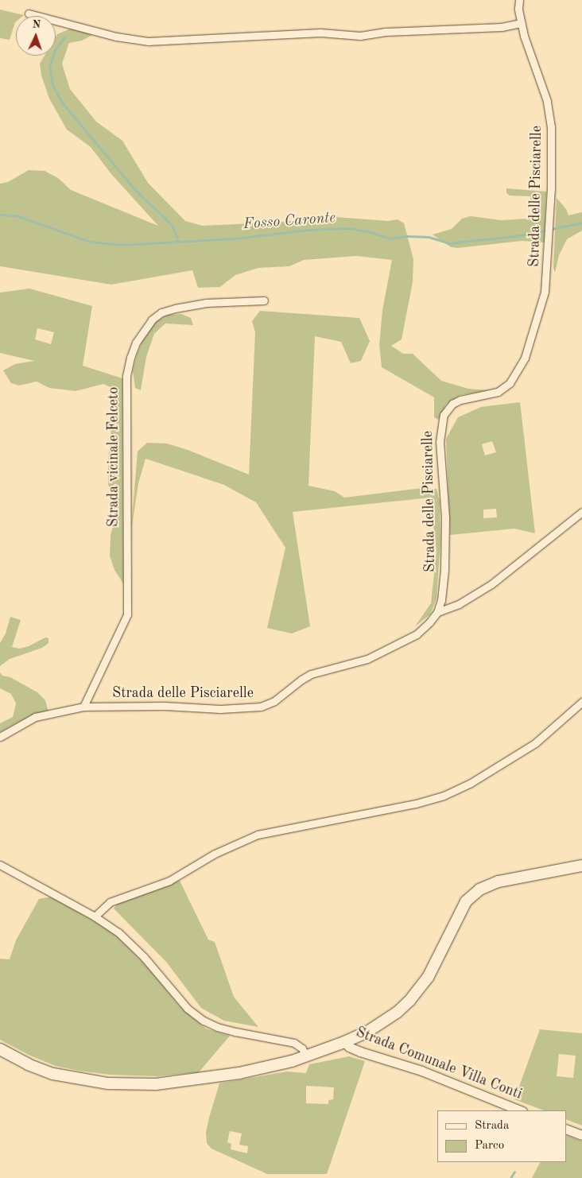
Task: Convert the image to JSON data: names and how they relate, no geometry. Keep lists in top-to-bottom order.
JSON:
{
  "streets": {
    "street": ["Strada delle Pisciarelle", "Strada vicinale Felceto", "Strada Comunale Villa Conti"]
  },
  "crossings": [
    ["Strada delle Pisciarelle", "Strada vicinale Felceto"]
  ],
  "water": ["Fosso Caronte"],
  "legend": ["Strada", "Parco"],
  "north": "top"
}
